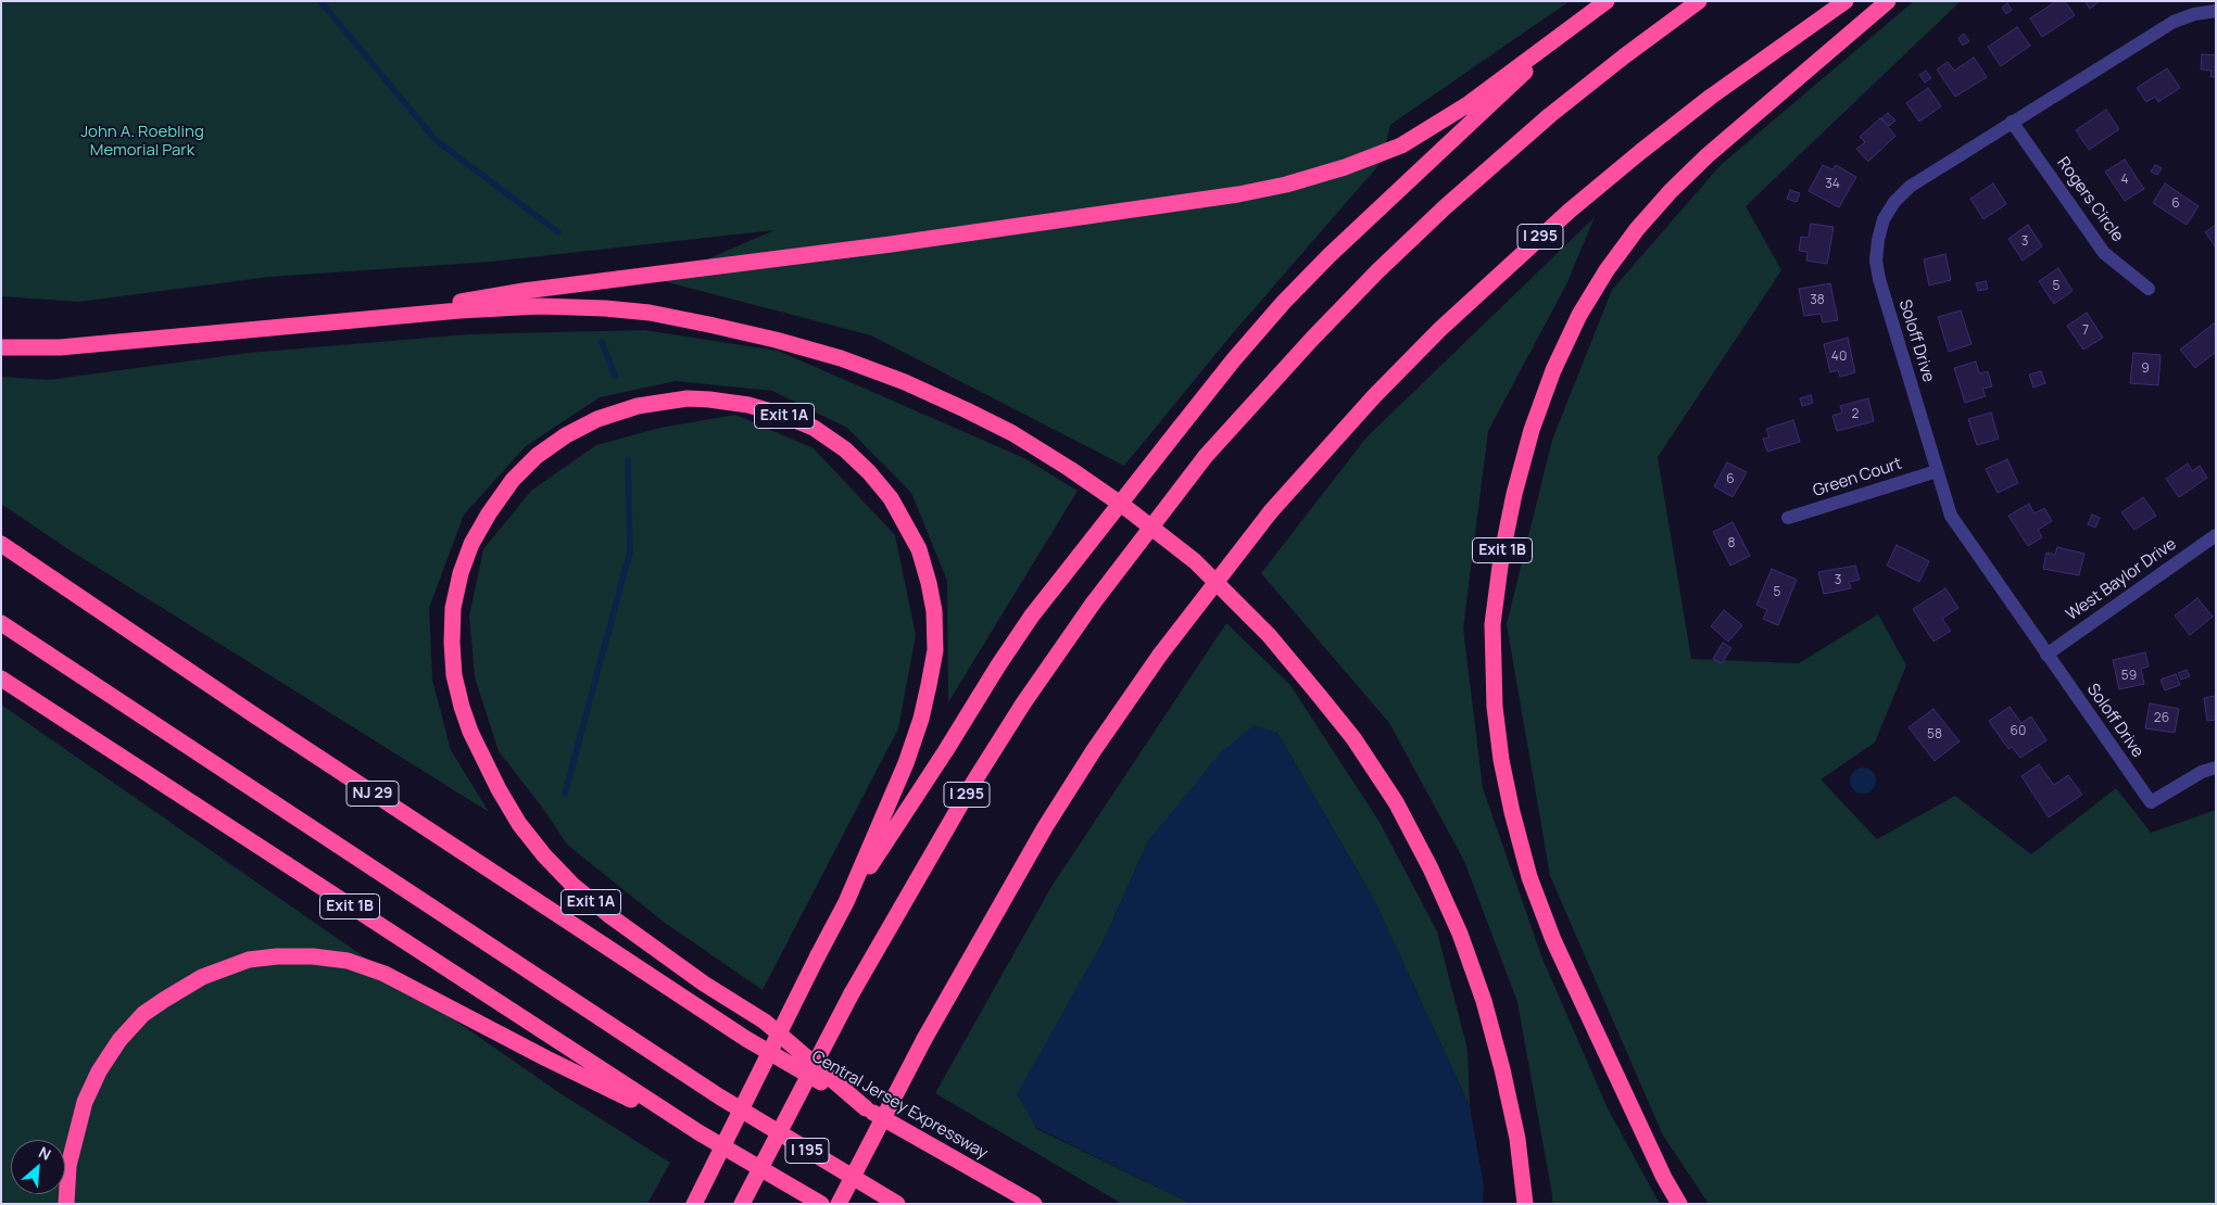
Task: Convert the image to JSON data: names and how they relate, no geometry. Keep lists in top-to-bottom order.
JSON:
{
  "streets": {
    "highway": [
      "I 295",
      "Exit 1A",
      "Exit 1B",
      "NJ 29",
      "Central Jersey Expressway",
      "I 195"
    ],
    "street": [
      "Rogers Circle",
      "Soloff Drive",
      "Green Court",
      "West Baylor Drive"
    ]
  },
  "crossings": [
    ["Rogers Circle", "Soloff Drive"],
    ["Soloff Drive", "Green Court"],
    ["Soloff Drive", "West Baylor Drive"],
    ["Exit 1A", "Central Jersey Expressway"]
  ],
  "parks": ["John A. Roebling Memorial Park"],
  "house_numbers": [
    "4",
    "34",
    "6",
    "3",
    "5",
    "38",
    "7",
    "40",
    "9",
    "2",
    "6",
    "8",
    "3",
    "5",
    "59",
    "26",
    "60",
    "58"
  ],
  "north": "top right"
}
